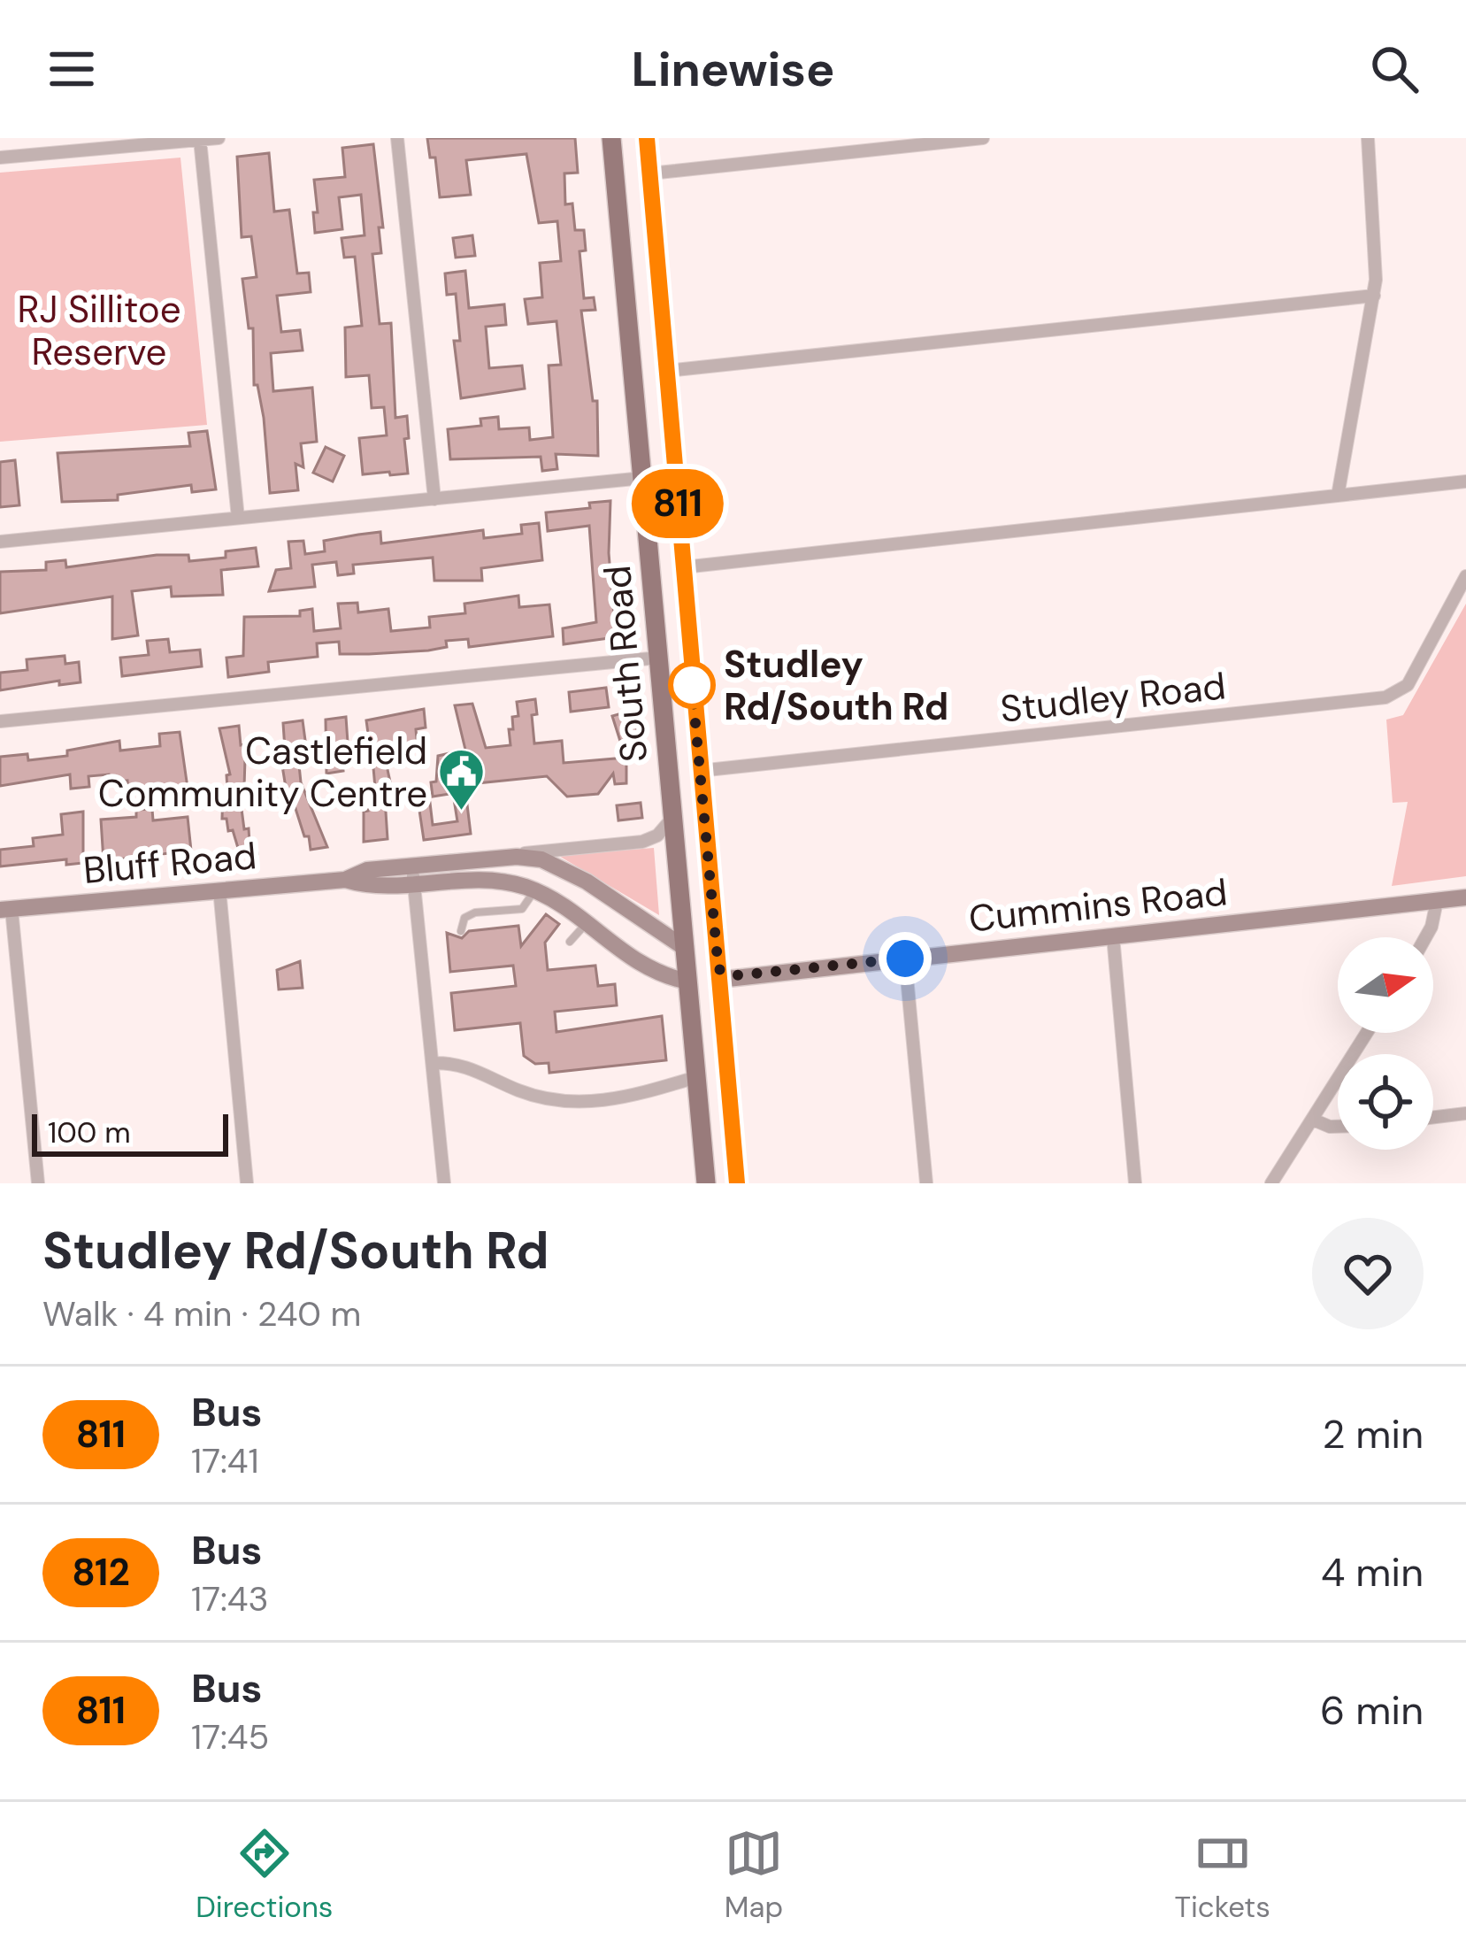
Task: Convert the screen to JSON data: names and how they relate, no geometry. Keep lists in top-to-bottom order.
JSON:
{
  "streets": {
    "main road": ["South Road", "Bluff Road", "Cummins Road"],
    "street": ["Studley Road"]
  },
  "crossings": [
    ["South Road", "Studley Road"],
    ["South Road", "Bluff Road"],
    ["South Road", "Cummins Road"]
  ],
  "parks": ["RJ Sillitoe Reserve"],
  "places": {
    "other": ["Studley Rd/South Rd"],
    "public building": ["Castlefield Community Centre"]
  },
  "lines": ["bus line 811"],
  "scale_bar": "100 m",
  "north": "right",
  "page": {
    "header": "Linewise",
    "on_map": "811",
    "scale": "100 m",
    "heading": ["Studley Rd/South Rd", "Walk · 4 min · 240 m"],
    "list": [
      {
        "mark": "811",
        "name": "Bus",
        "note": "17:41",
        "value": "2 min"
      },
      {
        "mark": "812",
        "name": "Bus",
        "note": "17:43",
        "value": "4 min"
      },
      {
        "mark": "811",
        "name": "Bus",
        "note": "17:45",
        "value": "6 min"
      }
    ],
    "tabs": ["Directions", "Map", "Tickets"]
  }
}
